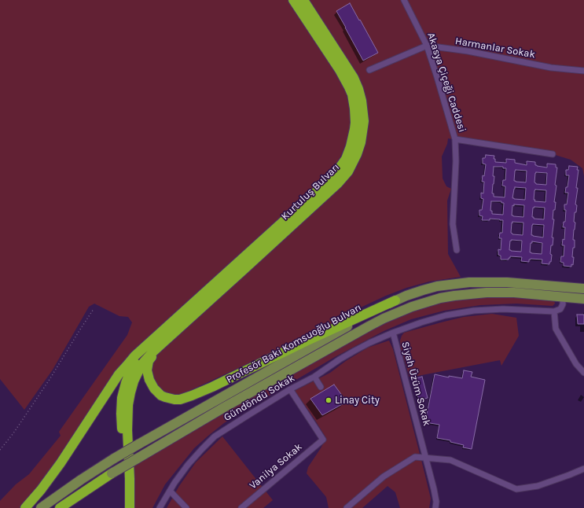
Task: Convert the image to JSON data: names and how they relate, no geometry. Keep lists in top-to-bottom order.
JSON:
{
  "streets": {
    "highway": ["Kurtuluş Bulvarı", "Profesör Baki Komsuoğlu Bulvarı"],
    "street": [
      "Harmanlar Sokak",
      "Akasya Çiçeği Caddesi",
      "Siyah Üzüm Sokak",
      "Gündöndü Sokak",
      "Vanilya Sokak"
    ]
  },
  "crossings": [
    ["Harmanlar Sokak", "Akasya Çiçeği Caddesi"],
    ["Siyah Üzüm Sokak", "Gündöndü Sokak"],
    ["Gündöndü Sokak", "Vanilya Sokak"]
  ],
  "places": ["Linay City"]
}
